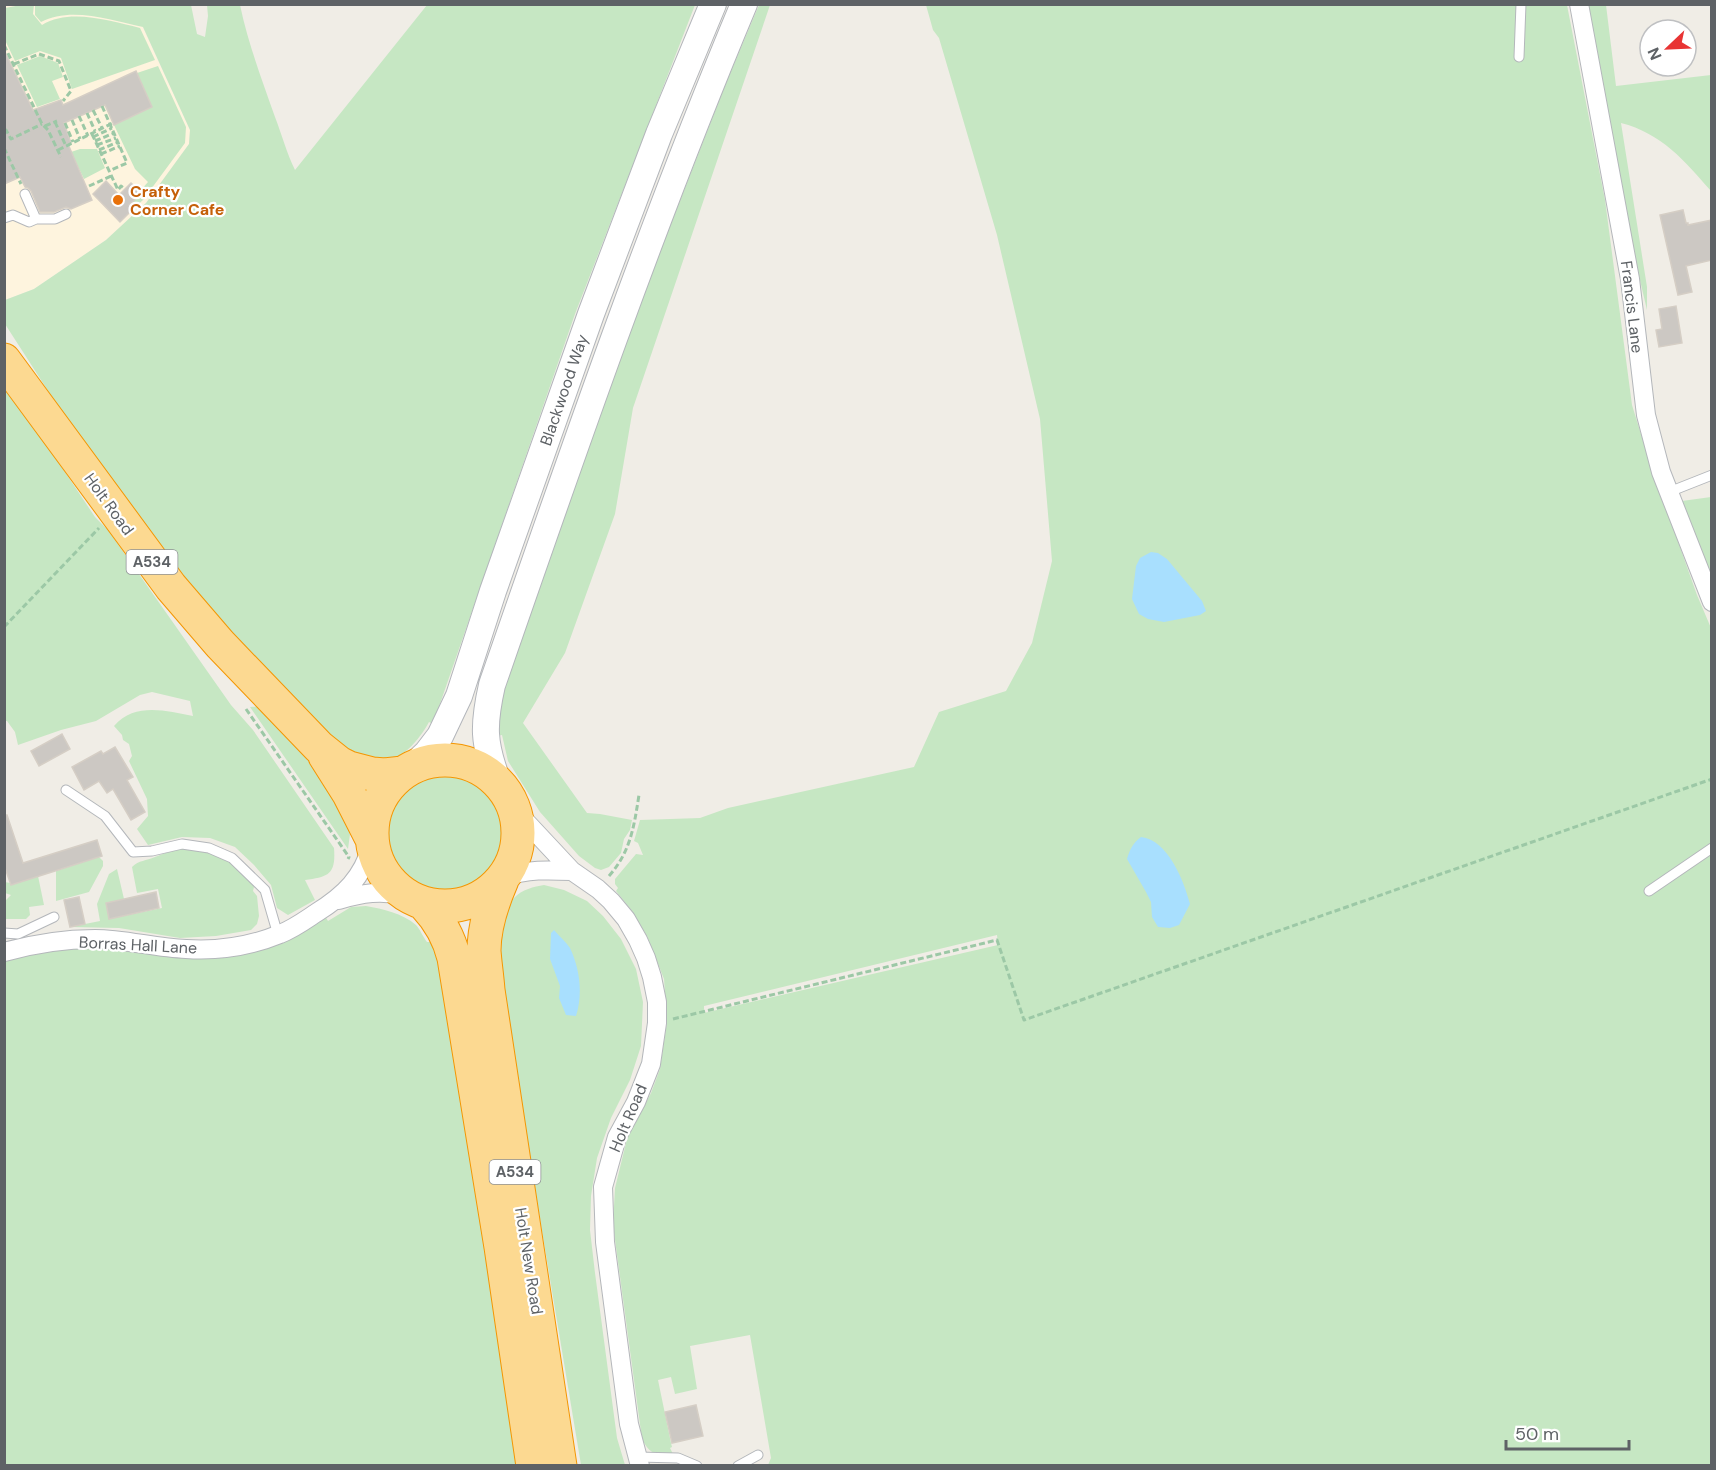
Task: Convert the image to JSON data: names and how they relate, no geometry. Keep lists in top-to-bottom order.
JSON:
{
  "streets": {
    "highway": ["Holt Road", "A534", "Holt New Road"],
    "street": ["Francis Lane", "Blackwood Way", "Borras Hall Lane"]
  },
  "crossings": [
    ["Blackwood Way", "Holt Road"],
    ["Blackwood Way", "Borras Hall Lane"],
    ["Blackwood Way", "Holt New Road"],
    ["Holt Road", "Borras Hall Lane"],
    ["Holt Road", "Holt New Road"],
    ["Borras Hall Lane", "Holt New Road"]
  ],
  "places": ["Crafty Corner Cafe"],
  "scale_bar": "50 m",
  "north": "bottom left"
}
